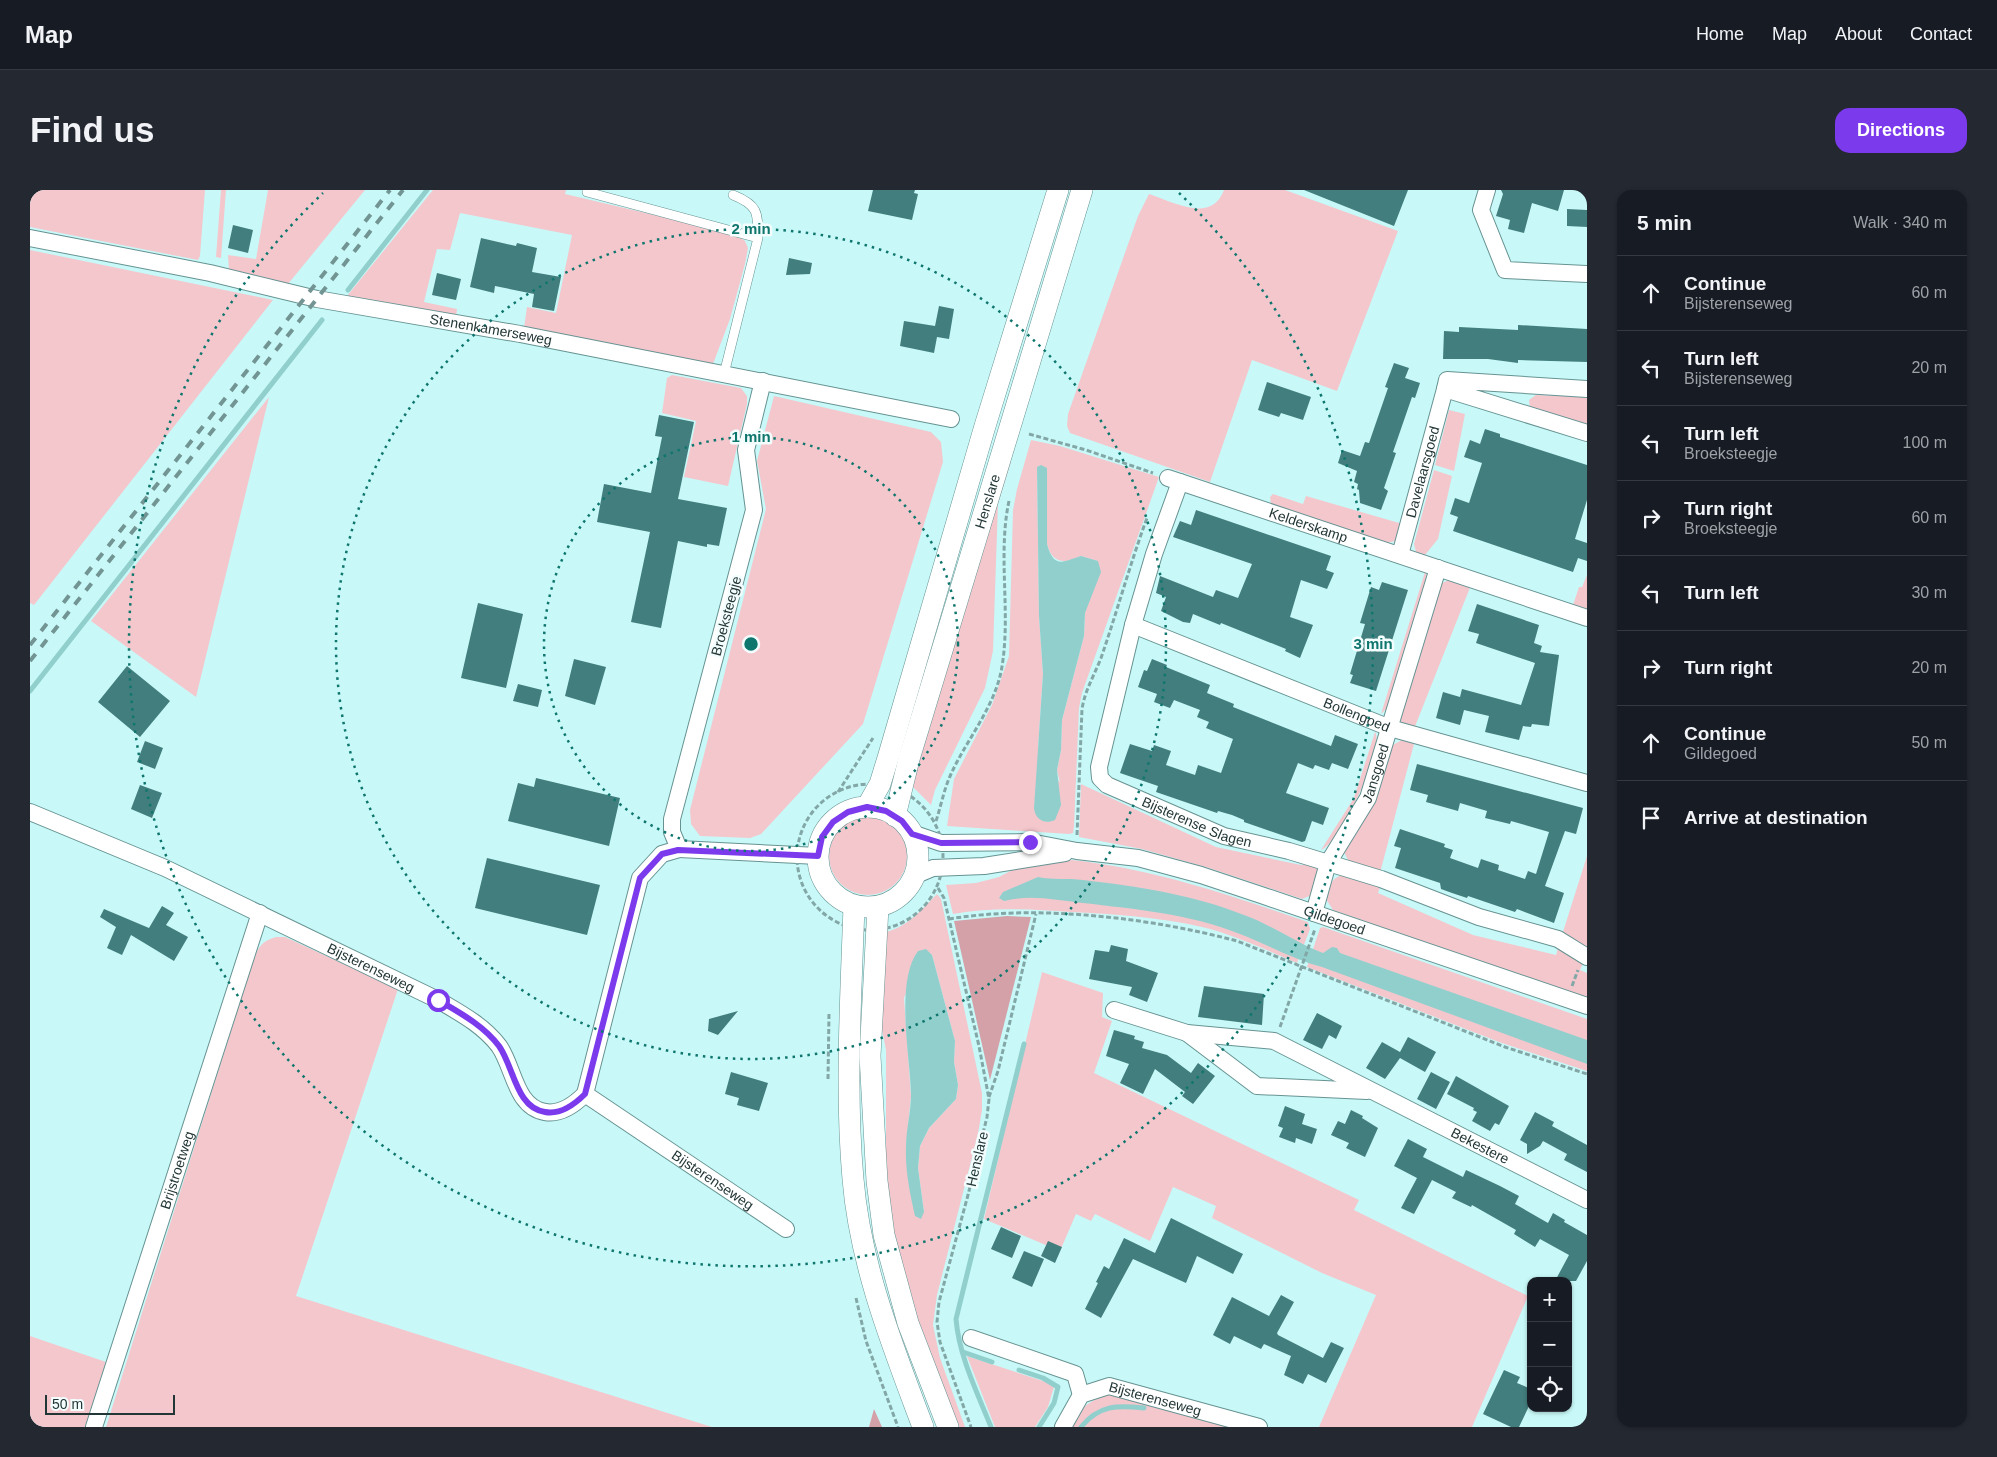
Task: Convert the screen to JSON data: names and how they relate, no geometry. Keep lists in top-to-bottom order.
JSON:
{
  "streets": {
    "street": [
      "Stenenkamerseweg",
      "Davelaarsgoed",
      "Henslare",
      "Kelderskamp",
      "Broeksteegje",
      "Bollengoed",
      "Jansgoed",
      "Bijsterense Slagen",
      "Gildegoed",
      "Bijsterenseweg",
      "Bekestere",
      "Brijstroetweg"
    ]
  },
  "crossings": [
    ["Stenenkamerseweg", "Broeksteegje"],
    ["Davelaarsgoed", "Kelderskamp"],
    ["Henslare", "Gildegoed"],
    ["Kelderskamp", "Jansgoed"],
    ["Kelderskamp", "Bijsterense Slagen"],
    ["Bollengoed", "Jansgoed"],
    ["Bollengoed", "Bijsterense Slagen"],
    ["Jansgoed", "Bijsterense Slagen"],
    ["Jansgoed", "Gildegoed"],
    ["Bijsterenseweg", "Brijstroetweg"]
  ],
  "scale_bar": "50 m",
  "page": {
    "header": "Map",
    "nav": [
      "Home",
      "Map",
      "About",
      "Contact"
    ],
    "buttons": "Directions",
    "title": "Find us",
    "heading": ["5 min", "Walk · 340 m"],
    "list": [
      ["Continue", "Bijsterenseweg", "60 m"],
      ["Turn left", "Bijsterenseweg", "20 m"],
      ["Turn left", "Broeksteegje", "100 m"],
      ["Turn right", "Broeksteegje", "60 m"],
      ["Turn left", "30 m"],
      ["Turn right", "20 m"],
      ["Continue", "Gildegoed", "50 m"],
      "Arrive at destination"
    ],
    "map_buttons": ["+", "−"],
    "scale": "50 m"
  },
  "rings": ["2 min", "1 min", "3 min"]
}
